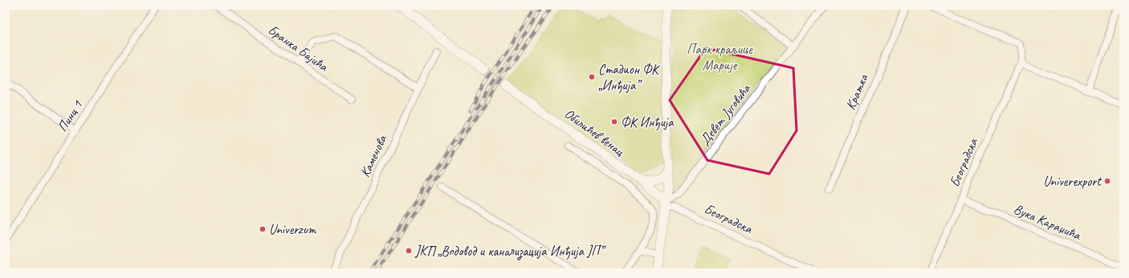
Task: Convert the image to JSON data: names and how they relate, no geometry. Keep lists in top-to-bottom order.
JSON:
{
  "streets": {
    "main road": ["Обилићев венац"],
    "street": [
      "Бранка Бајића",
      "Кратка",
      "Девет Југовића",
      "Пинц 1",
      "Каменова",
      "Београдска",
      "Вука Караџића"
    ]
  },
  "crossings": [
    ["Девет Југовића", "Обилићев венац"],
    ["Девет Југовића", "Београдска"],
    ["Обилићев венац", "Београдска"],
    ["Београдска", "Вука Караџића"]
  ],
  "parks": ["Парк краљице Марије"],
  "places": [
    "Стадион ФК „Инђија”",
    "ФК Инђија",
    "Univerexport",
    "Univerzum",
    "ЈКП „Водовод и канализација Инђија ЈП”"
  ]
}
